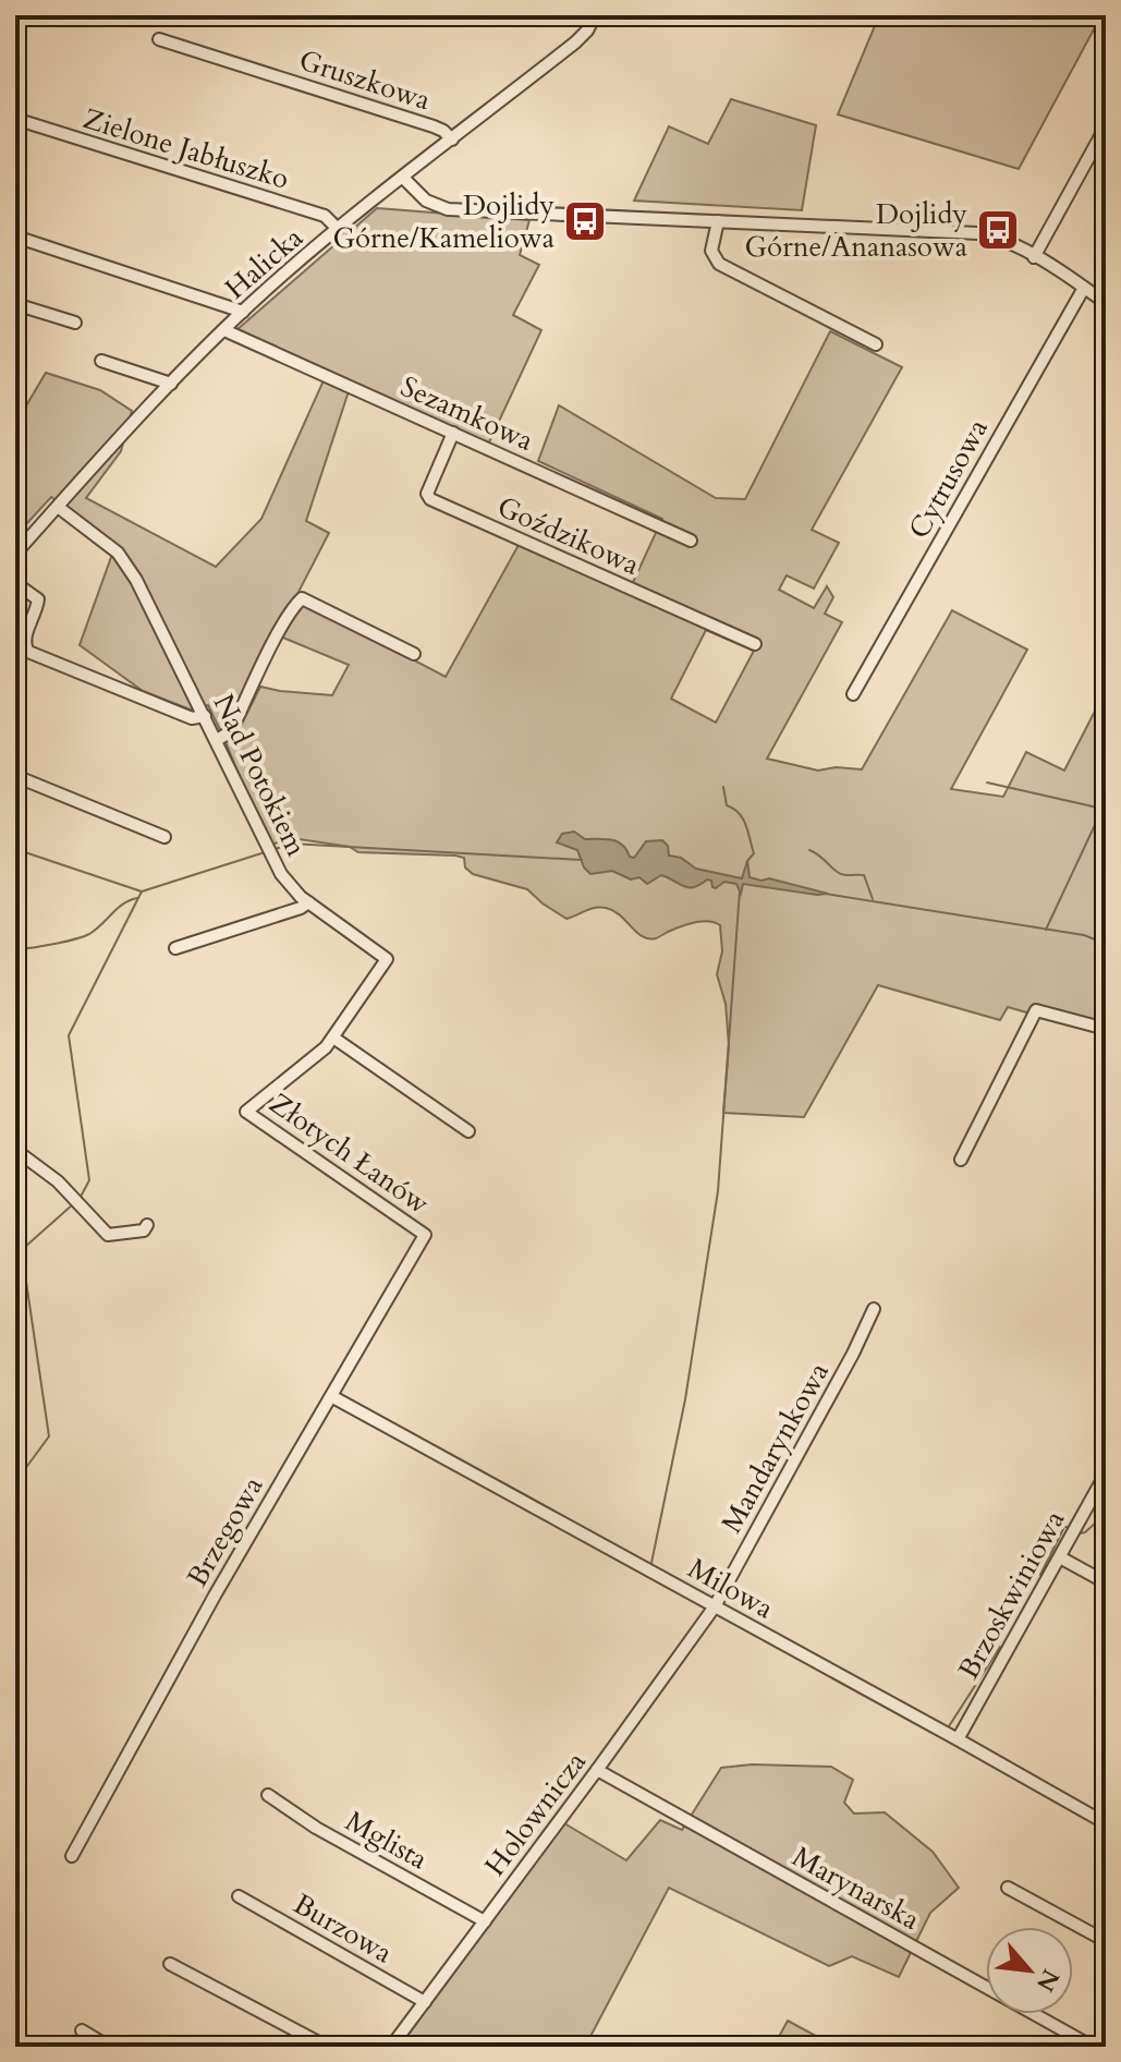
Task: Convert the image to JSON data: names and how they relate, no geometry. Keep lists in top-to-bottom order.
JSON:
{
  "streets": {
    "street": [
      "Gruszkowa",
      "Zielone Jabłuszko",
      "Halicka",
      "Sezamkowa",
      "Cytrusowa",
      "Goździkowa",
      "Nad Potokiem",
      "Złotych Łanów",
      "Mandarynkowa",
      "Brzegowa",
      "Milowa",
      "Brzoskwiniowa",
      "Holownicza",
      "Mglista",
      "Marynarska",
      "Burzowa"
    ]
  },
  "crossings": [
    ["Gruszkowa", "Halicka"],
    ["Zielone Jabłuszko", "Halicka"],
    ["Halicka", "Sezamkowa"],
    ["Halicka", "Nad Potokiem"],
    ["Sezamkowa", "Goździkowa"],
    ["Nad Potokiem", "Złotych Łanów"],
    ["Złotych Łanów", "Brzegowa"],
    ["Mandarynkowa", "Milowa"],
    ["Mandarynkowa", "Holownicza"],
    ["Brzegowa", "Milowa"],
    ["Milowa", "Brzoskwiniowa"],
    ["Milowa", "Holownicza"],
    ["Holownicza", "Mglista"],
    ["Holownicza", "Marynarska"],
    ["Holownicza", "Burzowa"]
  ],
  "places": {
    "bus stop": ["Dojlidy Górne/Kameliowa", "Dojlidy Górne/Ananasowa"]
  },
  "north": "bottom right"
}
